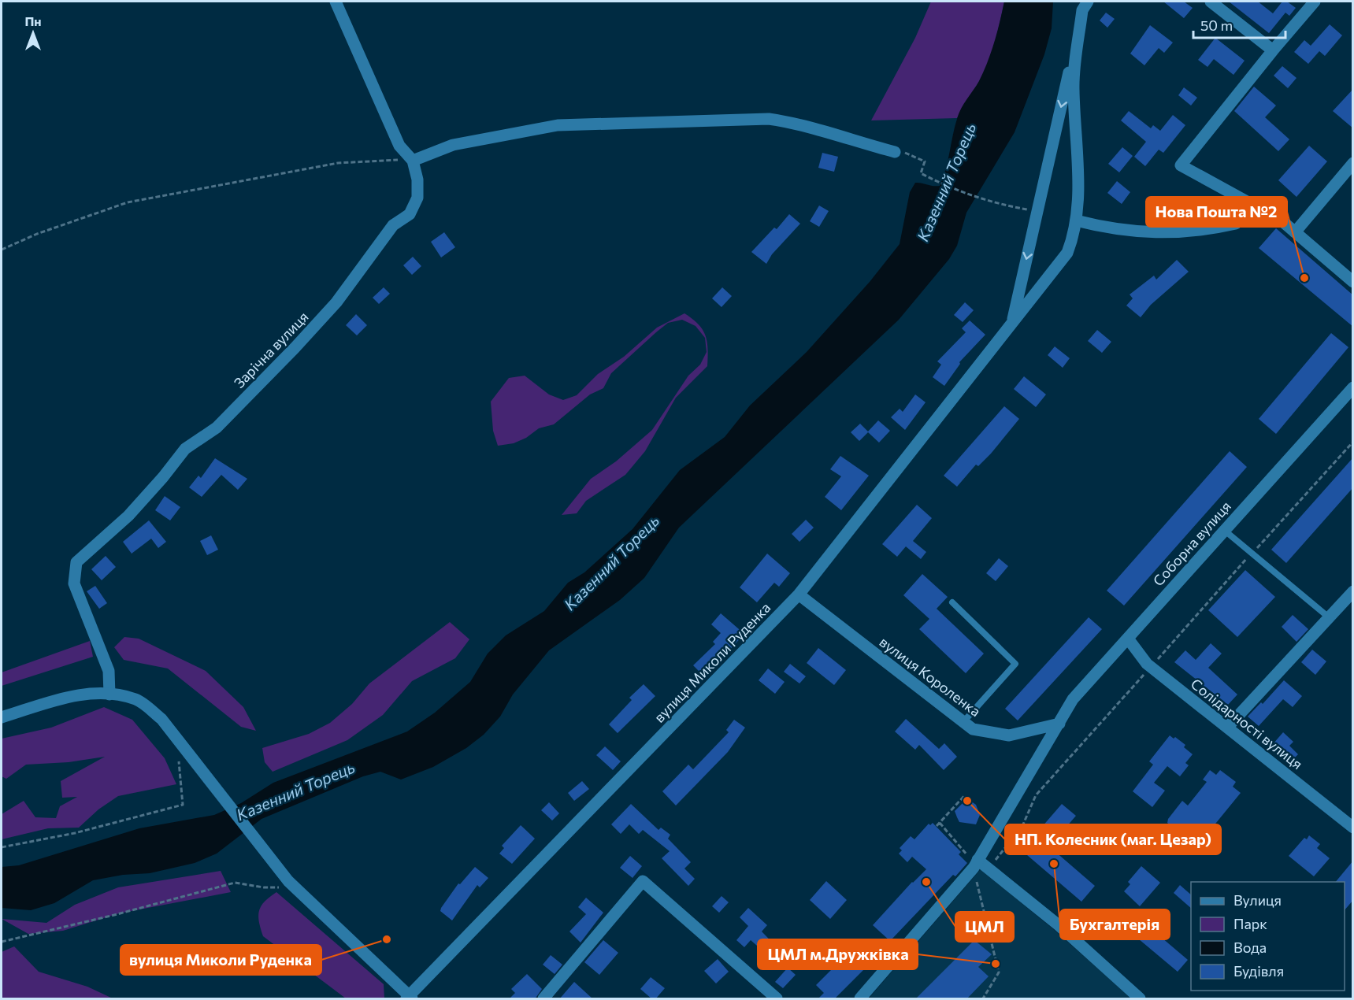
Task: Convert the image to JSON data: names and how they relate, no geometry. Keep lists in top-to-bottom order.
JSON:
{
  "streets": {
    "street": [
      "Зарічна вулиця",
      "Соборна вулиця",
      "вулиця Миколи Руденка",
      "вулиця Короленка",
      "Солідарності вулиця"
    ]
  },
  "crossings": [
    ["Соборна вулиця", "вулиця Короленка"],
    ["Соборна вулиця", "Солідарності вулиця"],
    ["вулиця Миколи Руденка", "вулиця Короленка"]
  ],
  "water": ["Казенний Торець"],
  "places": [
    "Нова Пошта №2",
    "НП. Колесник (маг. Цезар)",
    "Бухгалтерія",
    "ЦМЛ",
    "вулиця Миколи Руденка",
    "ЦМЛ м.Дружківка"
  ],
  "legend": [
    "Вулиця",
    "Парк",
    "Вода",
    "Будівля"
  ],
  "scale_bar": "50 m",
  "north": "top"
}
